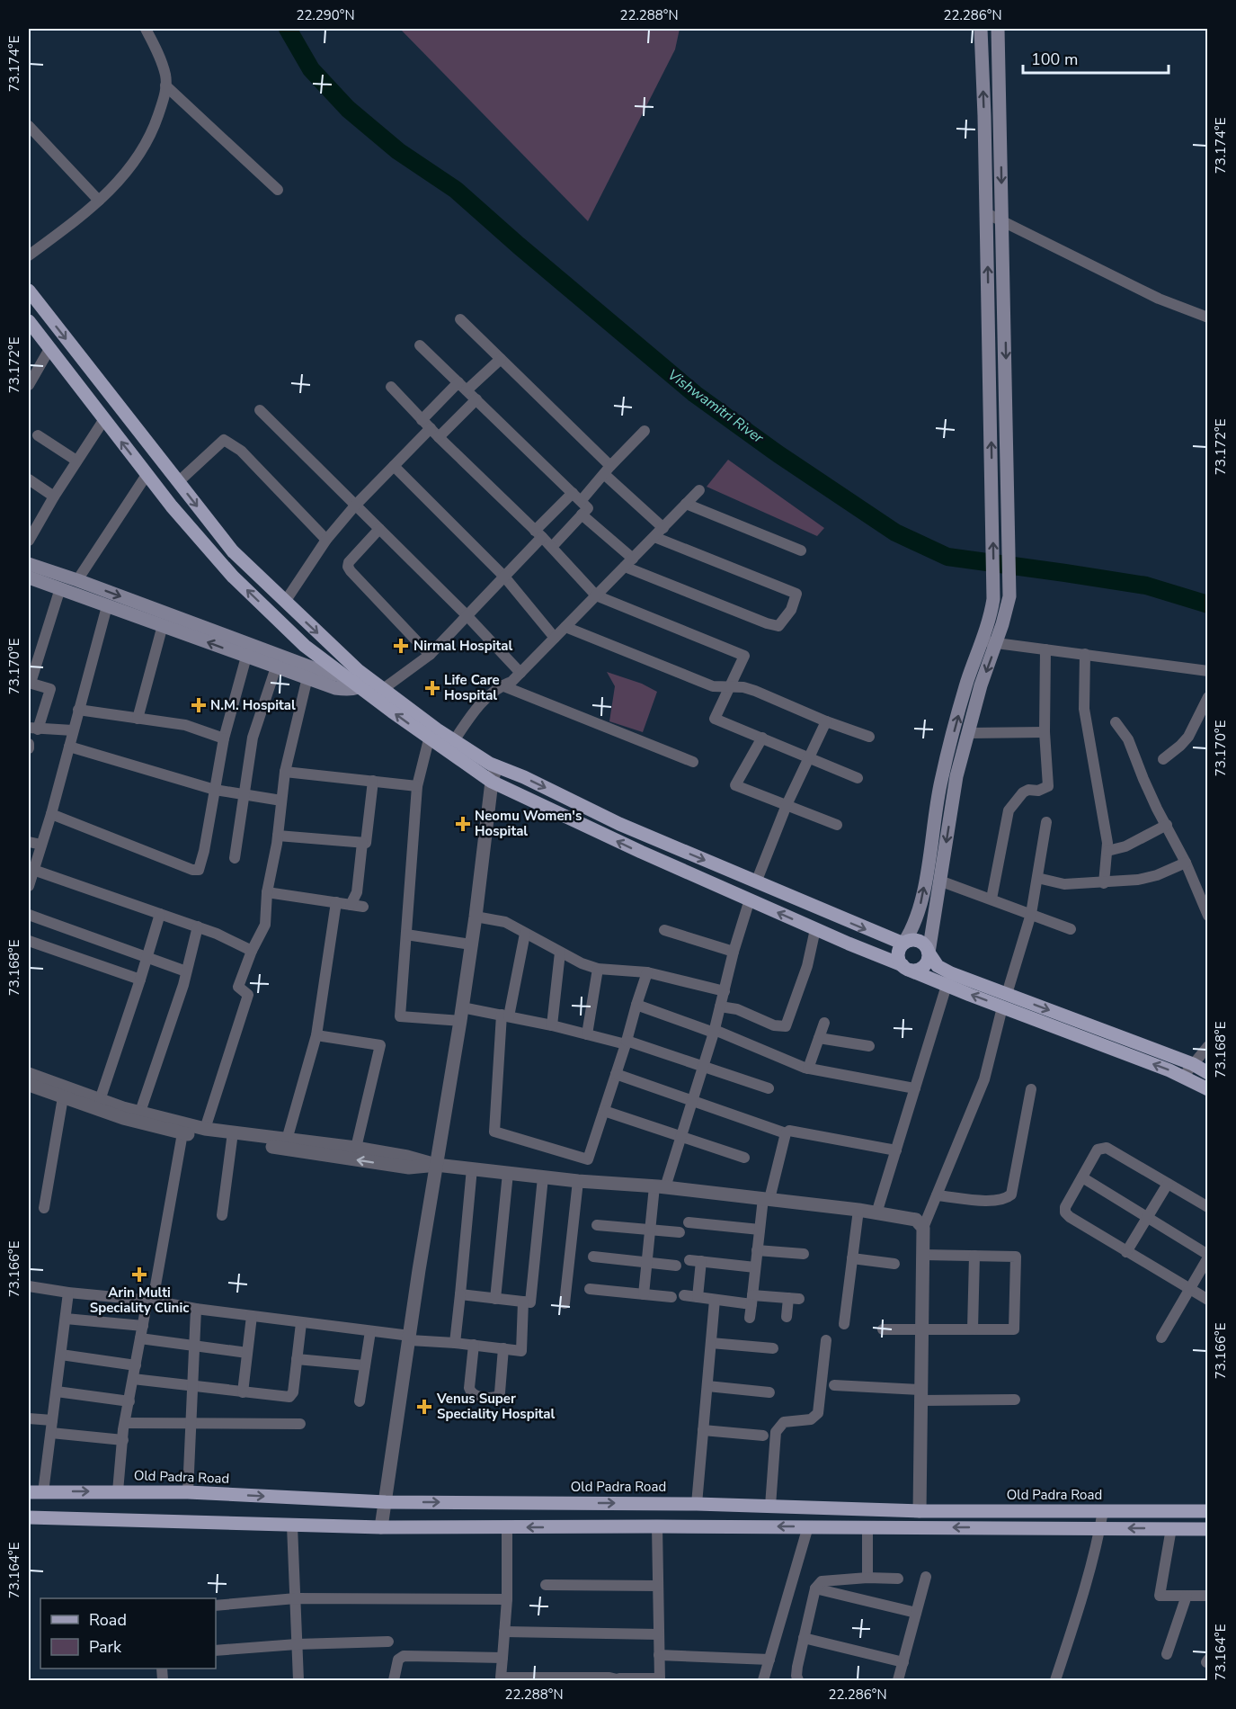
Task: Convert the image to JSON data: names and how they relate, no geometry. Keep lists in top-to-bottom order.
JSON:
{
  "streets": {
    "main road": ["Old Padra Road"]
  },
  "water": ["Vishwamitri River"],
  "places": {
    "health": [
      "Nirmal Hospital",
      "Life Care Hospital",
      "N.M. Hospital",
      "Neomu Women's Hospital",
      "Arin Multi Speciality Clinic",
      "Venus Super Speciality Hospital"
    ]
  },
  "legend": ["Road", "Park"],
  "scale_bar": "100 m",
  "coordinates": [
    "22.290°N",
    "22.288°N",
    "22.286°N",
    "73.174°E",
    "73.172°E",
    "73.170°E",
    "73.168°E",
    "73.166°E",
    "73.164°E"
  ]
}
